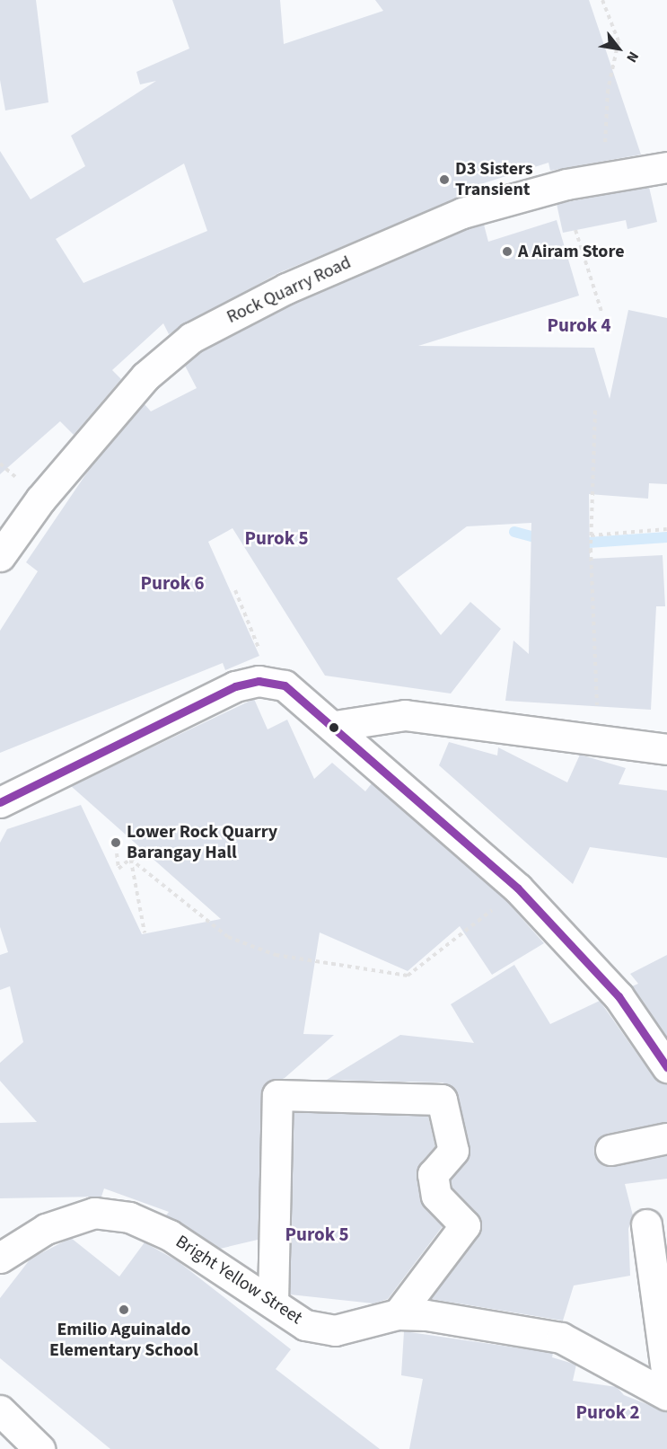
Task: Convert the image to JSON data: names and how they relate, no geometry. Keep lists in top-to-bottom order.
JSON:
{
  "streets": {
    "street": ["Rock Quarry Road", "Bright Yellow Street"]
  },
  "districts": [
    "Purok 4",
    "Purok 5",
    "Purok 6",
    "Purok 5",
    "Purok 2"
  ],
  "places": [
    "D3 Sisters Transient",
    "A Airam Store",
    "Lower Rock Quarry Barangay Hall",
    "Emilio Aguinaldo Elementary School"
  ],
  "north": "bottom right"
}
